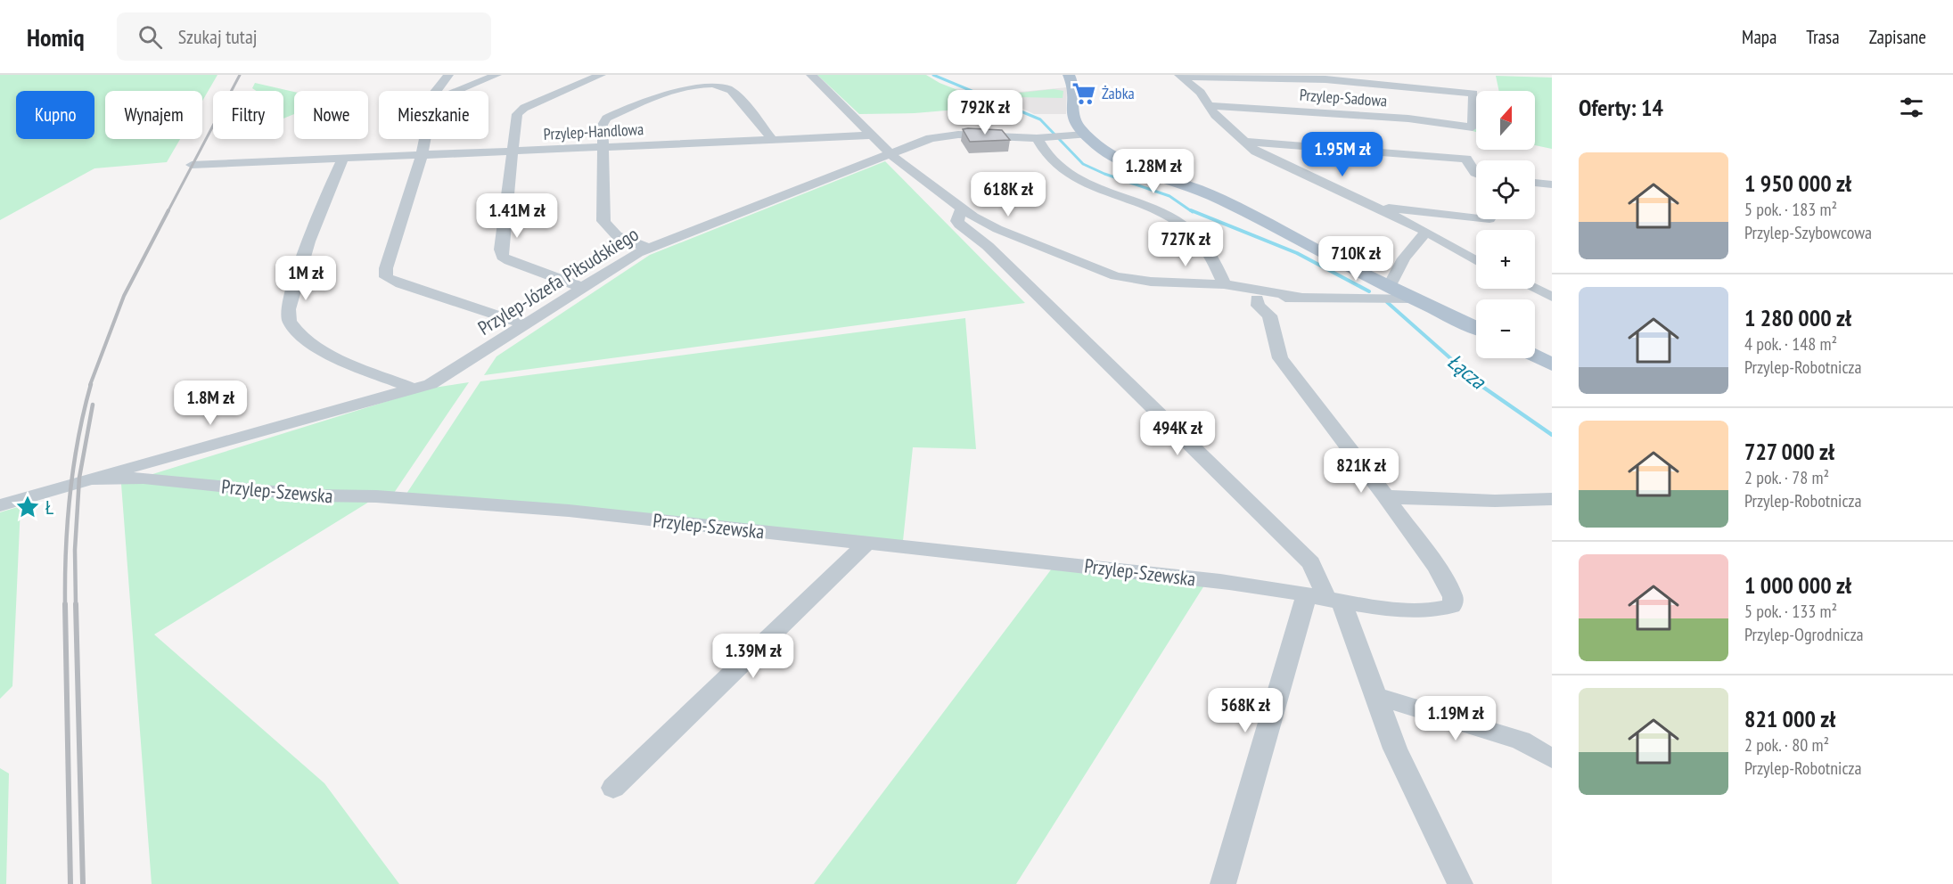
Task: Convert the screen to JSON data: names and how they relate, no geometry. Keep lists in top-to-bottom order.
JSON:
{
  "streets": {
    "street": [
      "Przylep-Sadowa",
      "Przylep-Handlowa",
      "Przylep-Józefa Piłsudskiego",
      "Przylep-Szewska"
    ]
  },
  "crossings": [
    ["Przylep-Józefa Piłsudskiego", "Przylep-Szewska"]
  ],
  "water": ["Łącza"],
  "places": {
    "supermarket": ["Żabka"],
    "place": ["Ł"]
  },
  "north": "top",
  "page": {
    "header": "Homiq",
    "search": "Szukaj tutaj",
    "nav": ["Mapa", "Trasa", "Zapisane"],
    "heading": "Oferty: 14",
    "price": [
      "792K zł",
      "1.95M zł",
      "1.28M zł",
      "618K zł",
      "1.41M zł",
      "727K zł",
      "710K zł",
      "1M zł",
      "1.8M zł",
      "494K zł",
      "821K zł",
      "1.39M zł",
      "568K zł",
      "1.19M zł"
    ],
    "map_buttons": ["+", "−"],
    "chip": [
      "Kupno",
      "Wynajem",
      "Filtry",
      "Nowe",
      "Mieszkanie"
    ],
    "list": [
      {
        "name": "1 950 000 zł",
        "note": "5 pok. · 183 m² · Przylep-Szybowcowa"
      },
      {
        "name": "1 280 000 zł",
        "note": "4 pok. · 148 m² · Przylep-Robotnicza"
      },
      {
        "name": "727 000 zł",
        "note": "2 pok. · 78 m² · Przylep-Robotnicza"
      },
      {
        "name": "1 000 000 zł",
        "note": "5 pok. · 133 m² · Przylep-Ogrodnicza"
      },
      {
        "name": "821 000 zł",
        "note": "2 pok. · 80 m² · Przylep-Robotnicza"
      }
    ]
  }
}
